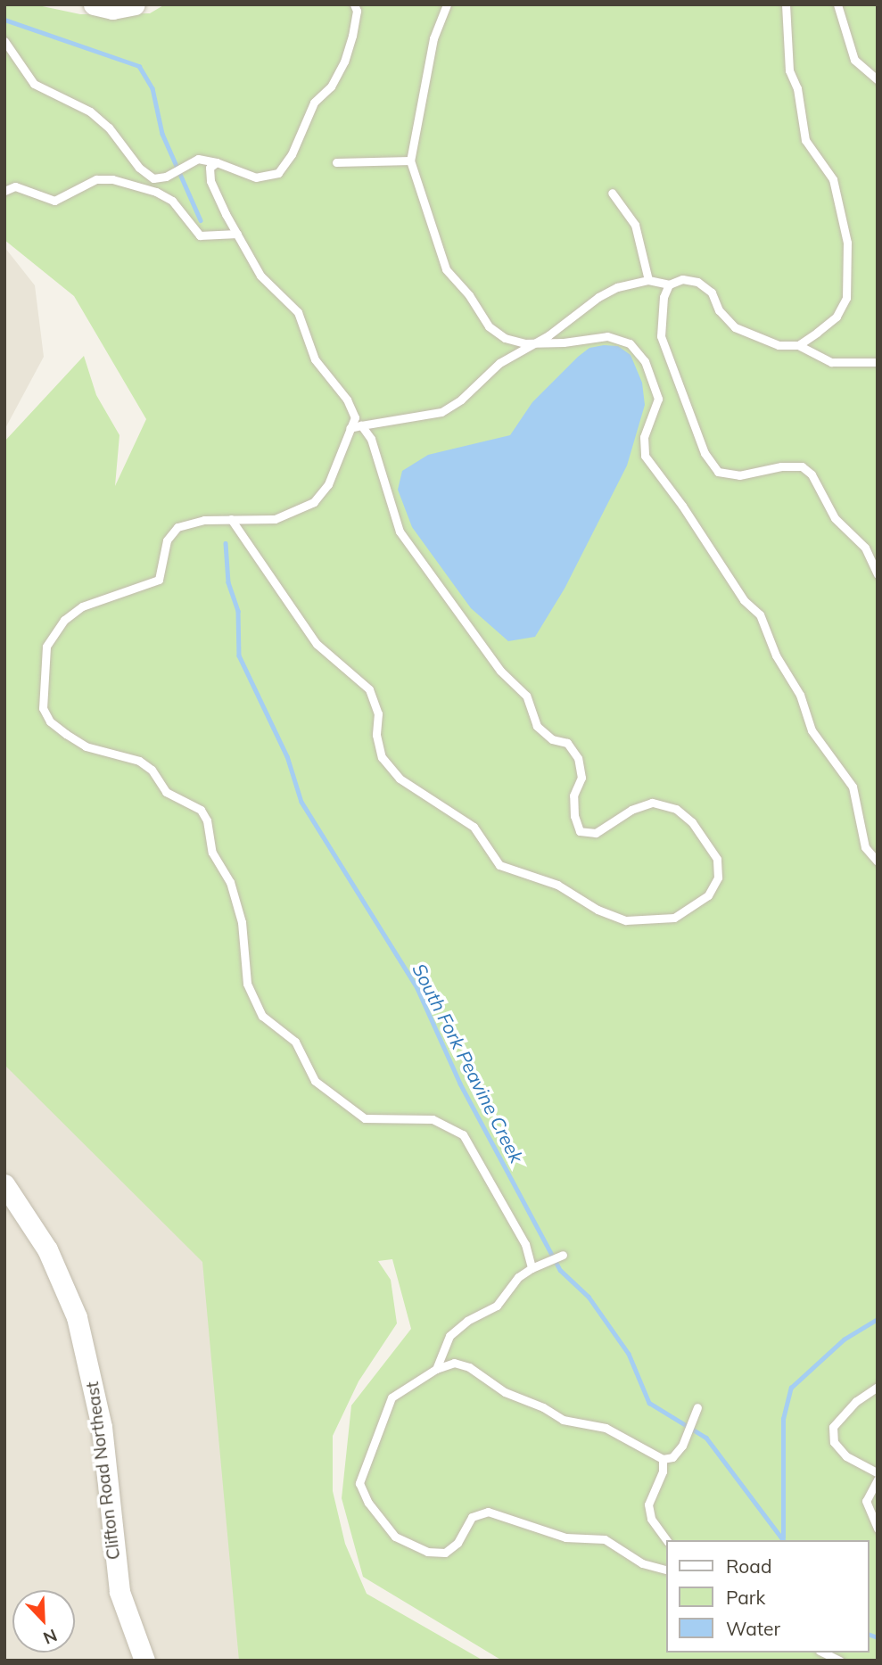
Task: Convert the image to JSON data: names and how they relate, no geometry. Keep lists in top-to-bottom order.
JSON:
{
  "streets": {
    "street": ["Clifton Road Northeast"]
  },
  "water": ["South Fork Peavine Creek"],
  "legend": ["Road", "Park", "Water"],
  "north": "bottom right"
}
